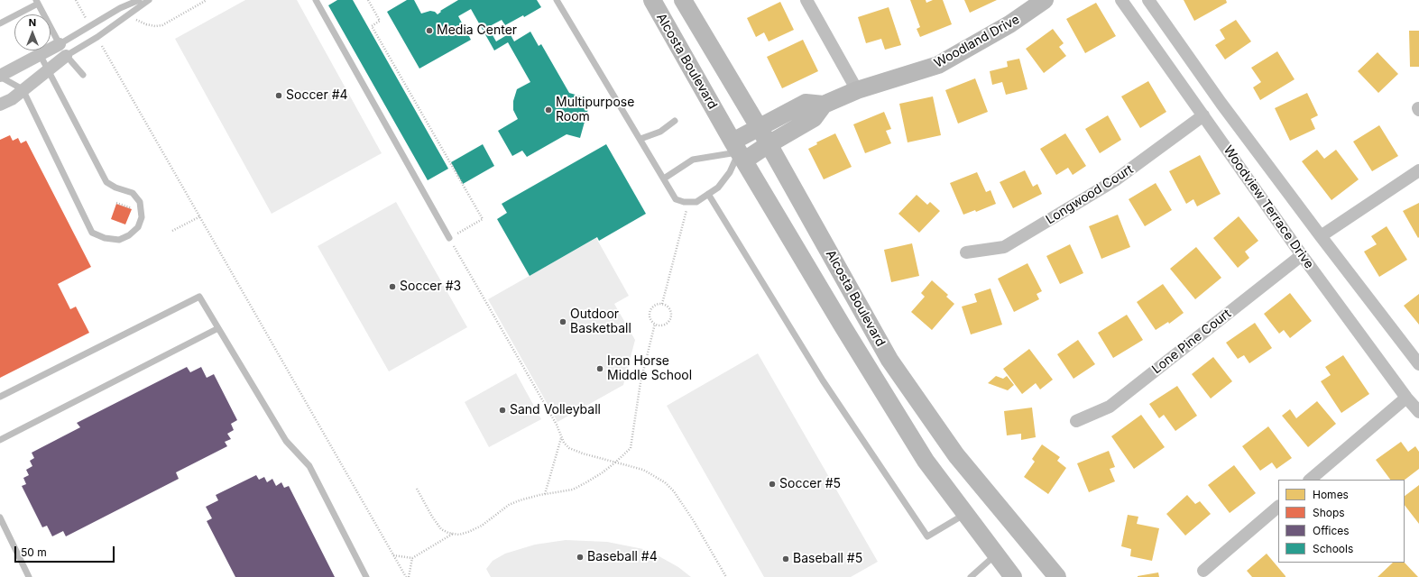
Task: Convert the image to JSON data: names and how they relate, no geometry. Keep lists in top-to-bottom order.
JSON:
{
  "streets": {
    "main road": ["Woodland Drive", "Alcosta Boulevard"],
    "street": ["Longwood Court", "Woodview Terrace Drive", "Lone Pine Court"]
  },
  "crossings": [
    ["Woodland Drive", "Alcosta Boulevard"],
    ["Longwood Court", "Woodview Terrace Drive"],
    ["Woodview Terrace Drive", "Lone Pine Court"]
  ],
  "places": [
    "Media Center",
    "Soccer #4",
    "Multipurpose Room",
    "Soccer #3",
    "Outdoor Basketball",
    "Iron Horse Middle School",
    "Sand Volleyball",
    "Soccer #5",
    "Baseball #4",
    "Baseball #5"
  ],
  "legend": [
    "Homes",
    "Shops",
    "Offices",
    "Schools"
  ],
  "scale_bar": "50 m",
  "north": "top"
}
